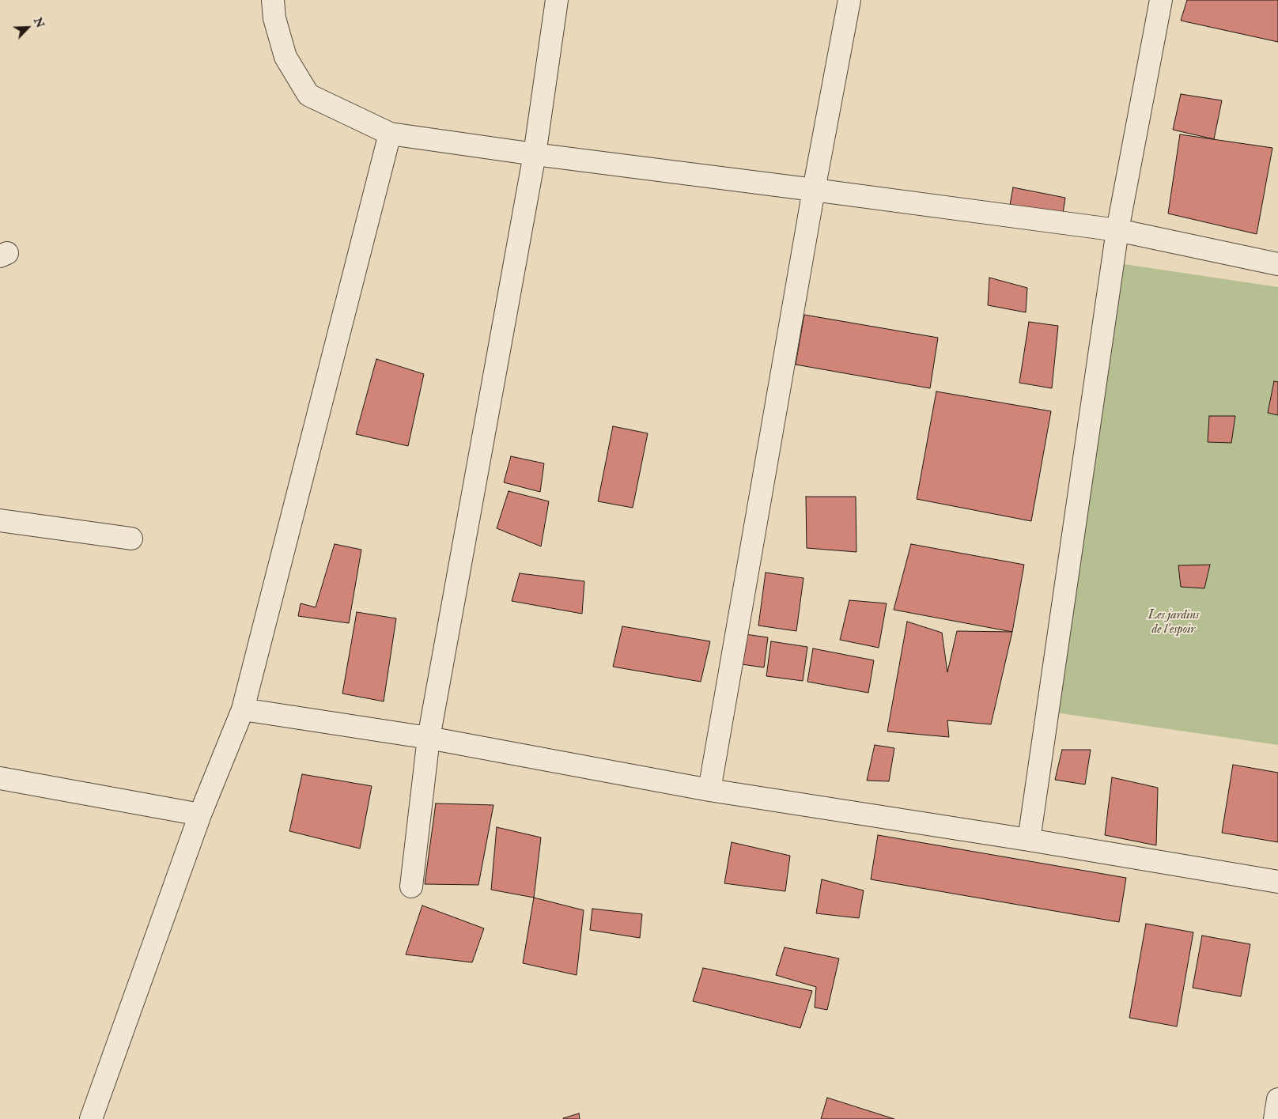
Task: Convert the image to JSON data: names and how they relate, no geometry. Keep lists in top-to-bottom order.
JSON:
{
  "parks": ["Les jardins de l'espoir"],
  "north": "top right"
}
